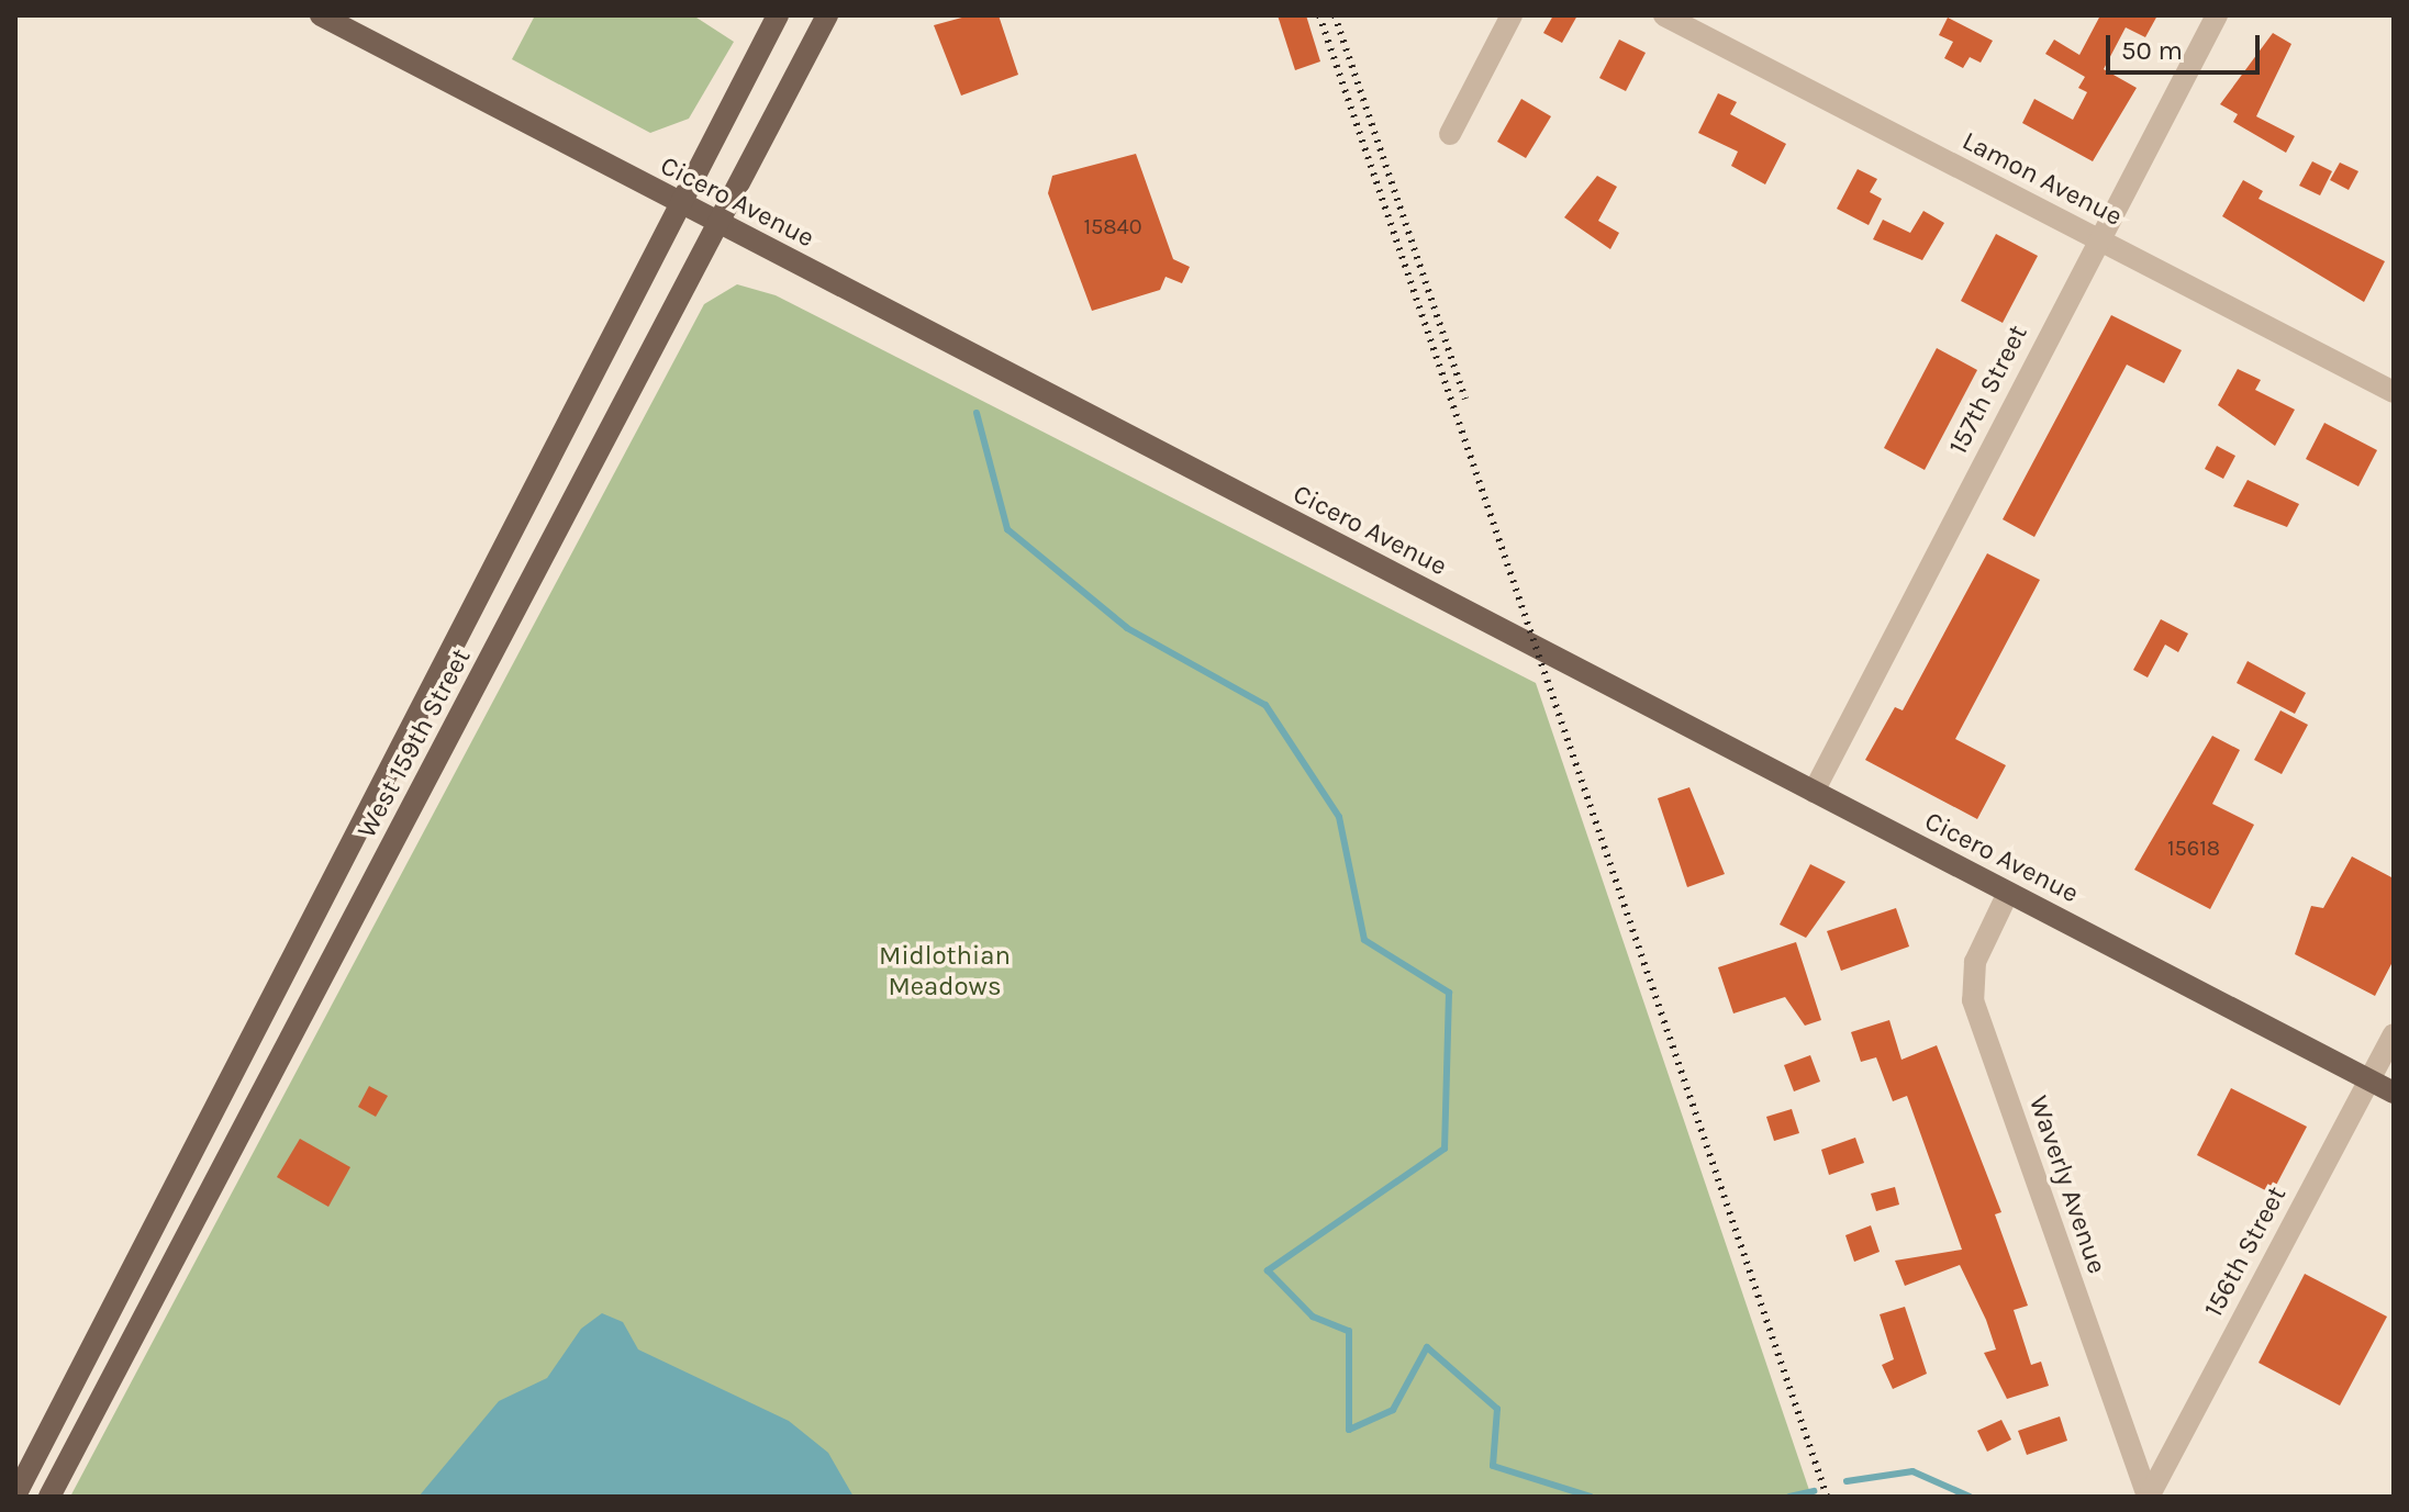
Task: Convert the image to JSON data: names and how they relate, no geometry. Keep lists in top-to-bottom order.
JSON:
{
  "streets": {
    "main road": ["Cicero Avenue", "West 159th Street"],
    "street": [
      "Lamon Avenue",
      "157th Street",
      "Waverly Avenue",
      "156th Street"
    ]
  },
  "crossings": [
    ["Lamon Avenue", "157th Street"],
    ["Cicero Avenue", "157th Street"],
    ["Cicero Avenue", "West 159th Street"],
    ["Cicero Avenue", "Waverly Avenue"],
    ["Cicero Avenue", "156th Street"],
    ["Waverly Avenue", "156th Street"]
  ],
  "parks": ["Midlothian Meadows"],
  "house_numbers": ["15840", "15618"],
  "scale_bar": "50 m"
}
